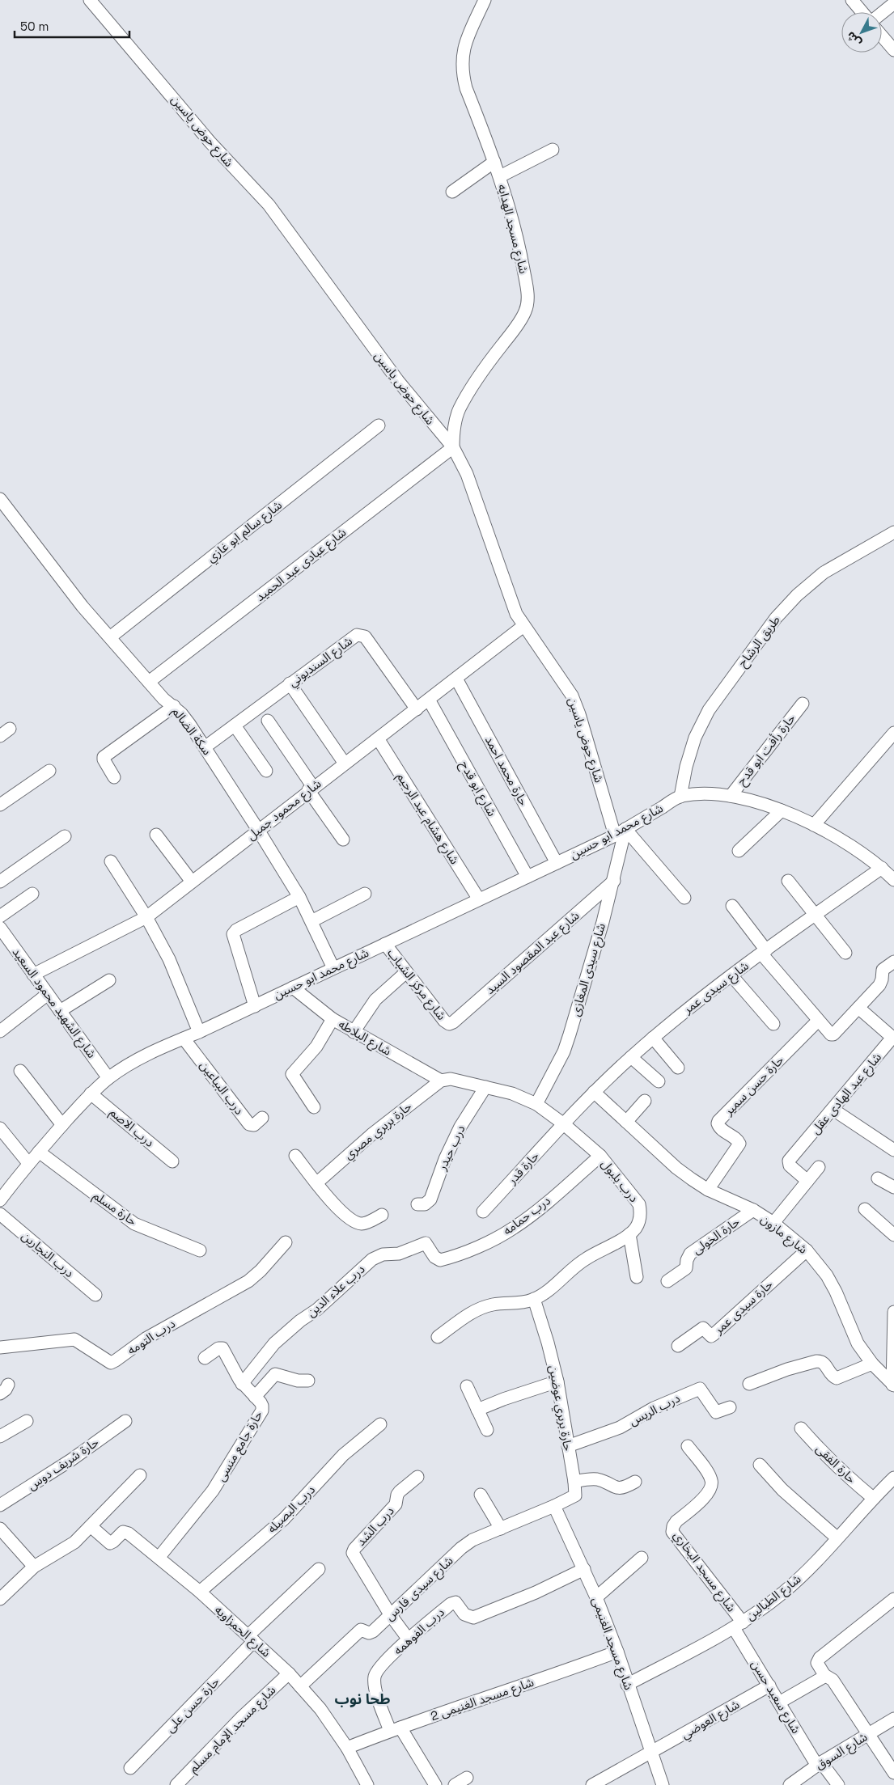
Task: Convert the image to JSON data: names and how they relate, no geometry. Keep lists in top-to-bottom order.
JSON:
{
  "streets": {
    "street": [
      "شارع حوض ياسين",
      "شارع مسجد الهدايه",
      "شارع سالم ابو غازي",
      "شارع عبادى عبد الحميد",
      "طريق الرشاح",
      "شارع السنديوني",
      "سكة الضالم",
      "حارة رأفت ابو قدح",
      "حارة محمد احمد",
      "شارع ابو قدح",
      "شارع محمود جميل",
      "شارع هشام عبد الرحيم",
      "شارع محمد ابو حسين",
      "شارع عبد المقصود السيد",
      "شارع سيدى المغازى",
      "شارع مركز الشباب",
      "شارع سيدى عمر",
      "شارع الشهيد محمود السعيد",
      "شارع البلاطه",
      "حارة حسن سمير",
      "درب البياعين",
      "شارع عبد الهادى عقل",
      "درب الاصم",
      "حارة بربري مصري",
      "درب حيدر",
      "حارة قدر",
      "درب بلبول",
      "حارة مسلم",
      "درب حمامه",
      "شارع مازون",
      "حارة الخولى",
      "درب النجارين",
      "درب علاء الدين",
      "حارة سيدى عمر",
      "درب التومه",
      "حارة بربري عوضين",
      "درب الريس",
      "حارة جامع منسى",
      "حارة شريف دوس",
      "حارة الفقى",
      "درب البصيله",
      "درب الشد",
      "شارع مسجد البخاري",
      "شارع سيدى فارس",
      "شارع الطبالين",
      "شارع الحمزاويه",
      "درب الفوهمه",
      "شارع مسجد الغنيمى",
      "شارع سعيد حسن",
      "شارع مسجد الغنيمى 2",
      "حارة حسن على",
      "شارع العوضي",
      "شارع مسجد الإمام مسلم",
      "شارع السوق"
    ]
  },
  "crossings": [
    ["شارع حوض ياسين", "شارع مسجد الهدايه"],
    ["شارع حوض ياسين", "شارع عبادى عبد الحميد"],
    ["شارع حوض ياسين", "شارع محمود جميل"],
    ["شارع حوض ياسين", "شارع محمد ابو حسين"],
    ["شارع حوض ياسين", "شارع سيدى المغازى"],
    ["شارع مسجد الهدايه", "شارع عبادى عبد الحميد"],
    ["شارع سالم ابو غازي", "سكة الضالم"],
    ["شارع عبادى عبد الحميد", "سكة الضالم"],
    ["طريق الرشاح", "شارع محمد ابو حسين"],
    ["شارع السنديوني", "سكة الضالم"],
    ["شارع السنديوني", "شارع محمود جميل"],
    ["سكة الضالم", "شارع محمود جميل"],
    ["سكة الضالم", "شارع محمد ابو حسين"],
    ["حارة محمد احمد", "شارع محمود جميل"],
    ["حارة محمد احمد", "شارع محمد ابو حسين"],
    ["شارع ابو قدح", "شارع محمود جميل"],
    ["شارع ابو قدح", "شارع محمد ابو حسين"],
    ["شارع محمود جميل", "شارع هشام عبد الرحيم"],
    ["شارع محمود جميل", "شارع الشهيد محمود السعيد"],
    ["شارع هشام عبد الرحيم", "شارع محمد ابو حسين"],
    ["شارع محمد ابو حسين", "شارع سيدى المغازى"],
    ["شارع محمد ابو حسين", "شارع مركز الشباب"],
    ["شارع محمد ابو حسين", "شارع الشهيد محمود السعيد"],
    ["شارع محمد ابو حسين", "شارع البلاطه"],
    ["شارع محمد ابو حسين", "درب البياعين"],
    ["شارع محمد ابو حسين", "درب الاصم"],
    ["شارع محمد ابو حسين", "حارة مسلم"],
    ["شارع عبد المقصود السيد", "شارع سيدى المغازى"],
    ["شارع عبد المقصود السيد", "شارع مركز الشباب"],
    ["شارع سيدى المغازى", "درب بلبول"],
    ["شارع سيدى عمر", "حارة قدر"],
    ["شارع سيدى عمر", "درب بلبول"],
    ["شارع سيدى عمر", "شارع مازون"],
    ["شارع البلاطه", "حارة بربري مصري"],
    ["شارع البلاطه", "درب بلبول"],
    ["حارة حسن سمير", "شارع مازون"],
    ["حارة بربري مصري", "درب بلبول"],
    ["درب حيدر", "درب بلبول"],
    ["حارة قدر", "درب بلبول"],
    ["درب بلبول", "درب حمامه"],
    ["درب بلبول", "حارة بربري عوضين"],
    ["درب حمامه", "درب علاء الدين"],
    ["شارع مازون", "حارة الخولى"],
    ["شارع مازون", "حارة سيدى عمر"],
    ["درب علاء الدين", "حارة جامع منسى"],
    ["حارة بربري عوضين", "درب الريس"],
    ["حارة بربري عوضين", "شارع سيدى فارس"],
    ["حارة بربري عوضين", "شارع مسجد الغنيمى"],
    ["حارة جامع منسى", "شارع الحمزاويه"],
    ["حارة الفقى", "شارع الطبالين"],
    ["درب البصيله", "شارع الحمزاويه"],
    ["درب الشد", "شارع سيدى فارس"],
    ["درب الشد", "درب الفوهمه"],
    ["شارع مسجد البخاري", "شارع الطبالين"],
    ["شارع مسجد البخاري", "شارع سعيد حسن"],
    ["شارع سيدى فارس", "شارع الحمزاويه"],
    ["شارع سيدى فارس", "شارع مسجد الغنيمى"],
    ["شارع الطبالين", "شارع مسجد الغنيمى"],
    ["شارع الطبالين", "شارع سعيد حسن"],
    ["شارع الحمزاويه", "شارع مسجد الغنيمى 2"],
    ["شارع الحمزاويه", "حارة حسن على"],
    ["شارع الحمزاويه", "شارع مسجد الإمام مسلم"],
    ["درب الفوهمه", "شارع مسجد الغنيمى"],
    ["درب الفوهمه", "شارع مسجد الغنيمى 2"],
    ["شارع مسجد الغنيمى", "شارع مسجد الغنيمى 2"],
    ["شارع مسجد الغنيمى", "شارع العوضي"],
    ["شارع سعيد حسن", "شارع العوضي"],
    ["شارع سعيد حسن", "شارع السوق"]
  ],
  "districts": ["طحا نوب"],
  "scale_bar": "50 m",
  "north": "bottom left"
}
